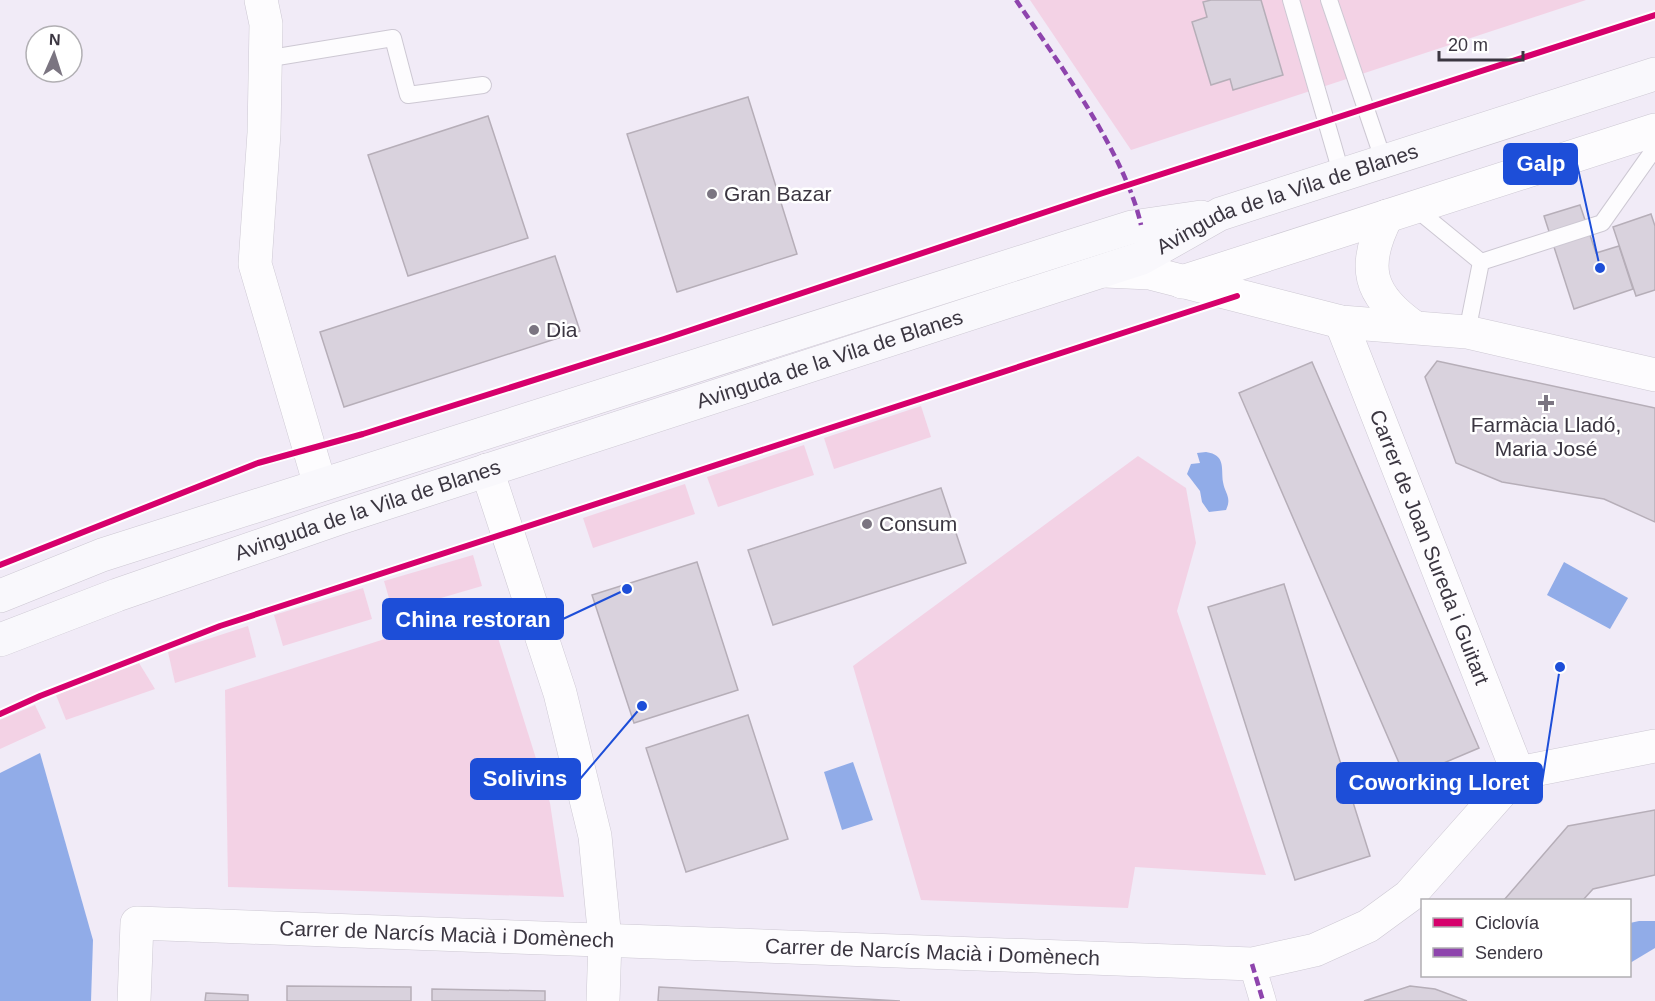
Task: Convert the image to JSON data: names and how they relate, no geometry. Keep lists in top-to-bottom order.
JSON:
{
  "streets": {
    "main road": ["Avinguda de la Vila de Blanes"],
    "street": ["Carrer de Joan Sureda i Guitart", "Carrer de Narcís Macià i Domènech"]
  },
  "crossings": [
    ["Carrer de Joan Sureda i Guitart", "Carrer de Narcís Macià i Domènech"]
  ],
  "places": {
    "other": [
      "Gran Bazar",
      "Galp",
      "Dia",
      "Consum",
      "China restoran",
      "Coworking Lloret",
      "Solivins"
    ],
    "health": ["Farmàcia Lladó, Maria José"]
  },
  "legend": ["Ciclovía", "Sendero"],
  "scale_bar": "20 m",
  "north": "top"
}
